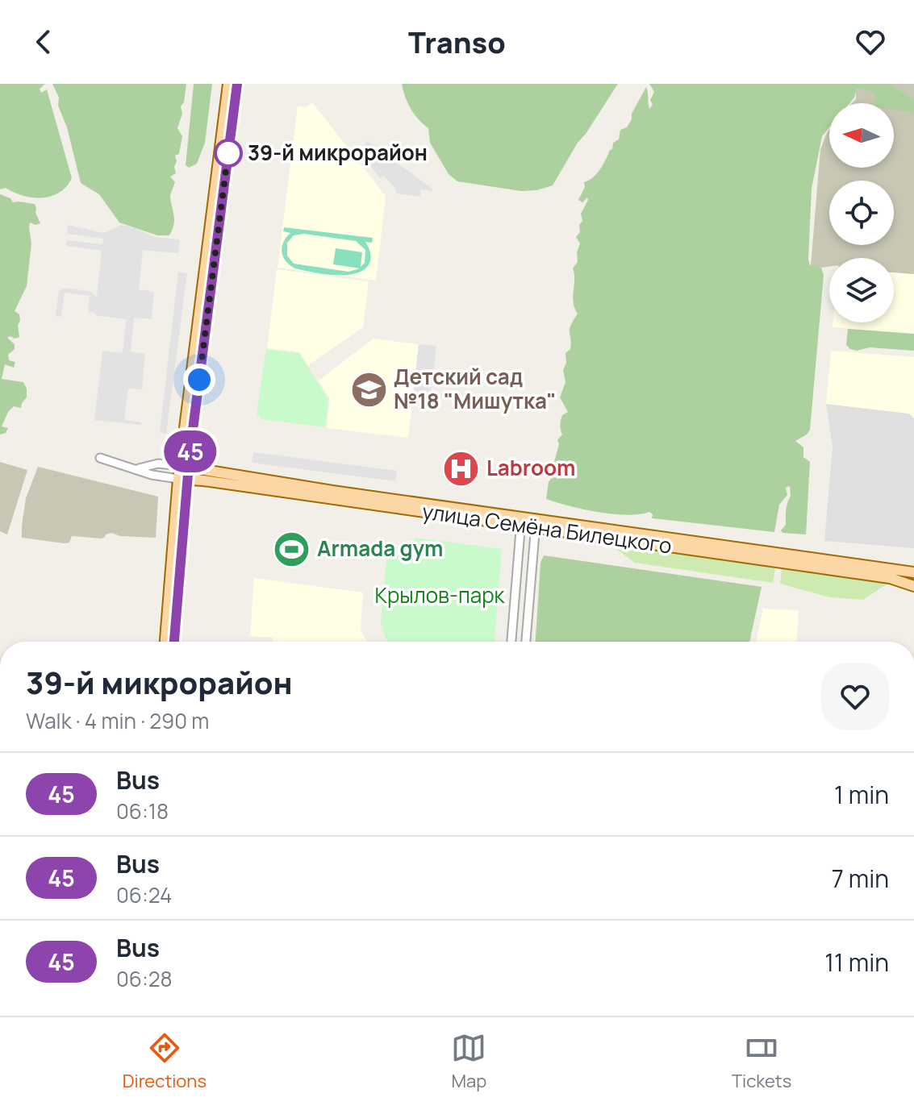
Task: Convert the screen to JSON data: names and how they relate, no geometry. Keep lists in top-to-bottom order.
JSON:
{
  "streets": {
    "main road": ["улица Семёна Билецкого"]
  },
  "parks": ["Крылов-парк"],
  "places": {
    "other": ["39-й микрорайон"],
    "school or university": ["Детский сад №18 \"Мишутка\""],
    "hospital": ["Labroom"],
    "sports": ["Armada gym"]
  },
  "lines": ["bus line 45"],
  "north": "left",
  "page": {
    "header": "Transo",
    "on_map": "45",
    "heading": ["39-й микрорайон", "Walk · 4 min · 290 m"],
    "list": [
      {
        "mark": "45",
        "name": "Bus",
        "note": "06:18",
        "value": "1 min"
      },
      {
        "mark": "45",
        "name": "Bus",
        "note": "06:24",
        "value": "7 min"
      },
      {
        "mark": "45",
        "name": "Bus",
        "note": "06:28",
        "value": "11 min"
      }
    ],
    "tabs": ["Directions", "Map", "Tickets"]
  }
}
